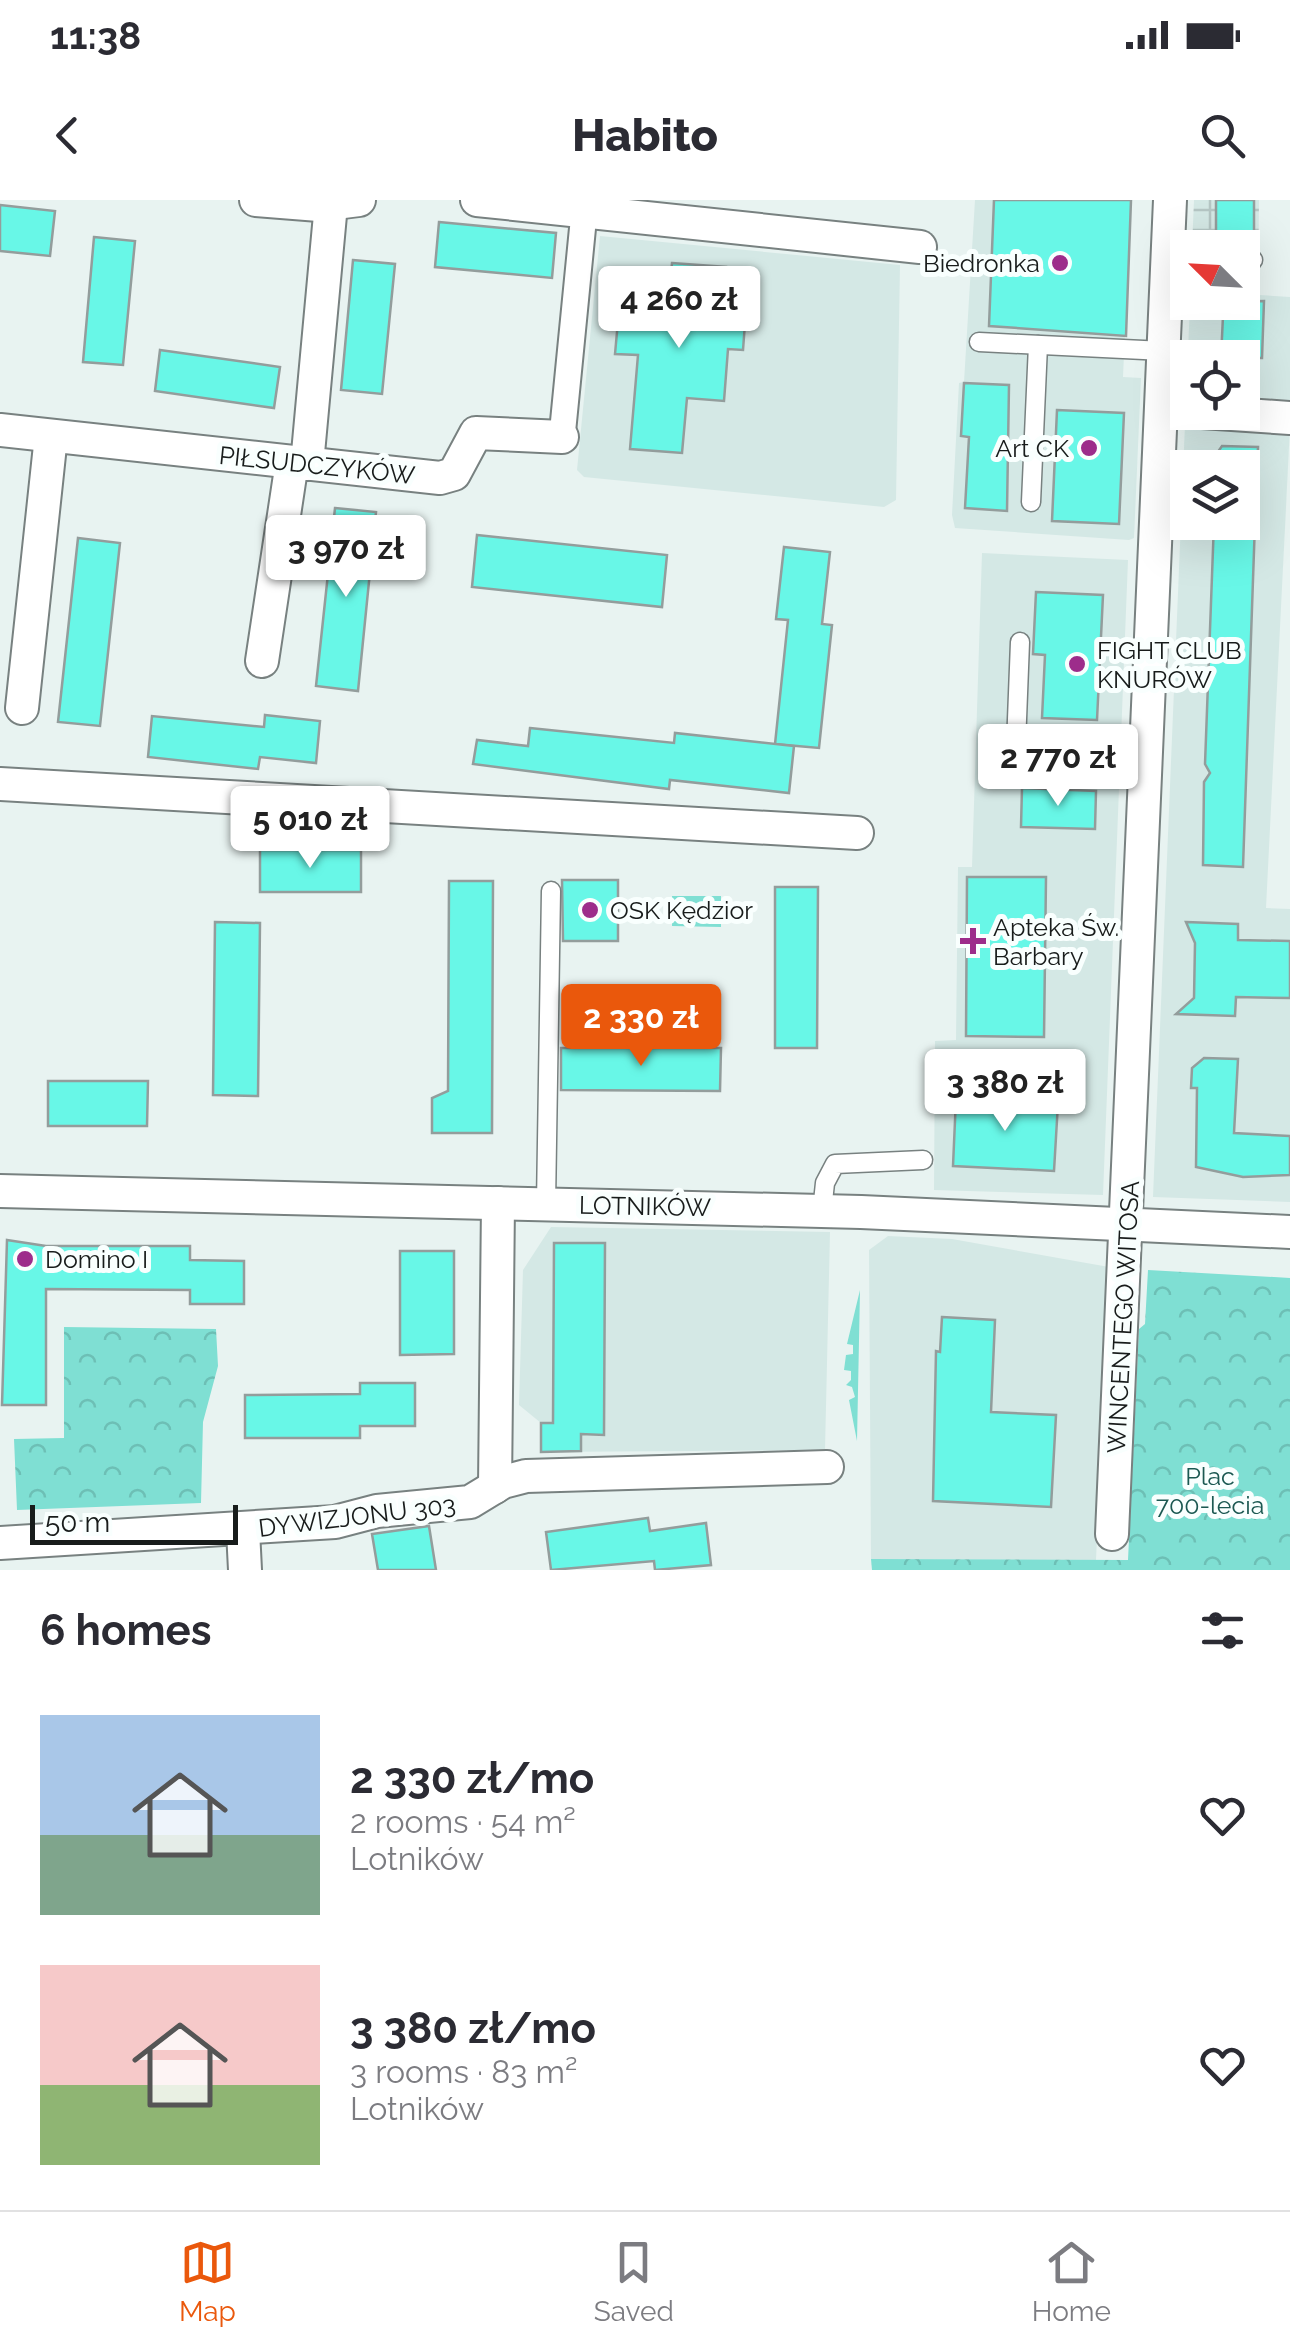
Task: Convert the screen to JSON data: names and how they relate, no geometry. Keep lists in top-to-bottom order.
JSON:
{
  "streets": {
    "street": [
      "PIŁSUDCZYKÓW",
      "LOTNIKÓW",
      "WINCENTEGO WITOSA",
      "DYWIZJONU 303"
    ]
  },
  "crossings": [
    ["LOTNIKÓW", "WINCENTEGO WITOSA"]
  ],
  "parks": ["Plac 700-lecia"],
  "places": {
    "other": [
      "Biedronka",
      "Art CK",
      "FIGHT CLUB KNURÓW",
      "OSK Kędzior",
      "Domino I"
    ],
    "health": ["Apteka Św. Barbary"]
  },
  "scale_bar": "50 m",
  "north": "top left",
  "page": {
    "status": "11:38",
    "header": "Habito",
    "price": [
      "4 260 zł",
      "3 970 zł",
      "2 770 zł",
      "5 010 zł",
      "2 330 zł",
      "3 380 zł"
    ],
    "scale": "50 m",
    "heading": "6 homes",
    "list": [
      {
        "name": "2 330 zł/mo",
        "note": "2 rooms · 54 m² · Lotników"
      },
      {
        "name": "3 380 zł/mo",
        "note": "3 rooms · 83 m² · Lotników"
      }
    ],
    "tabs": ["Map", "Saved", "Home"]
  }
}
